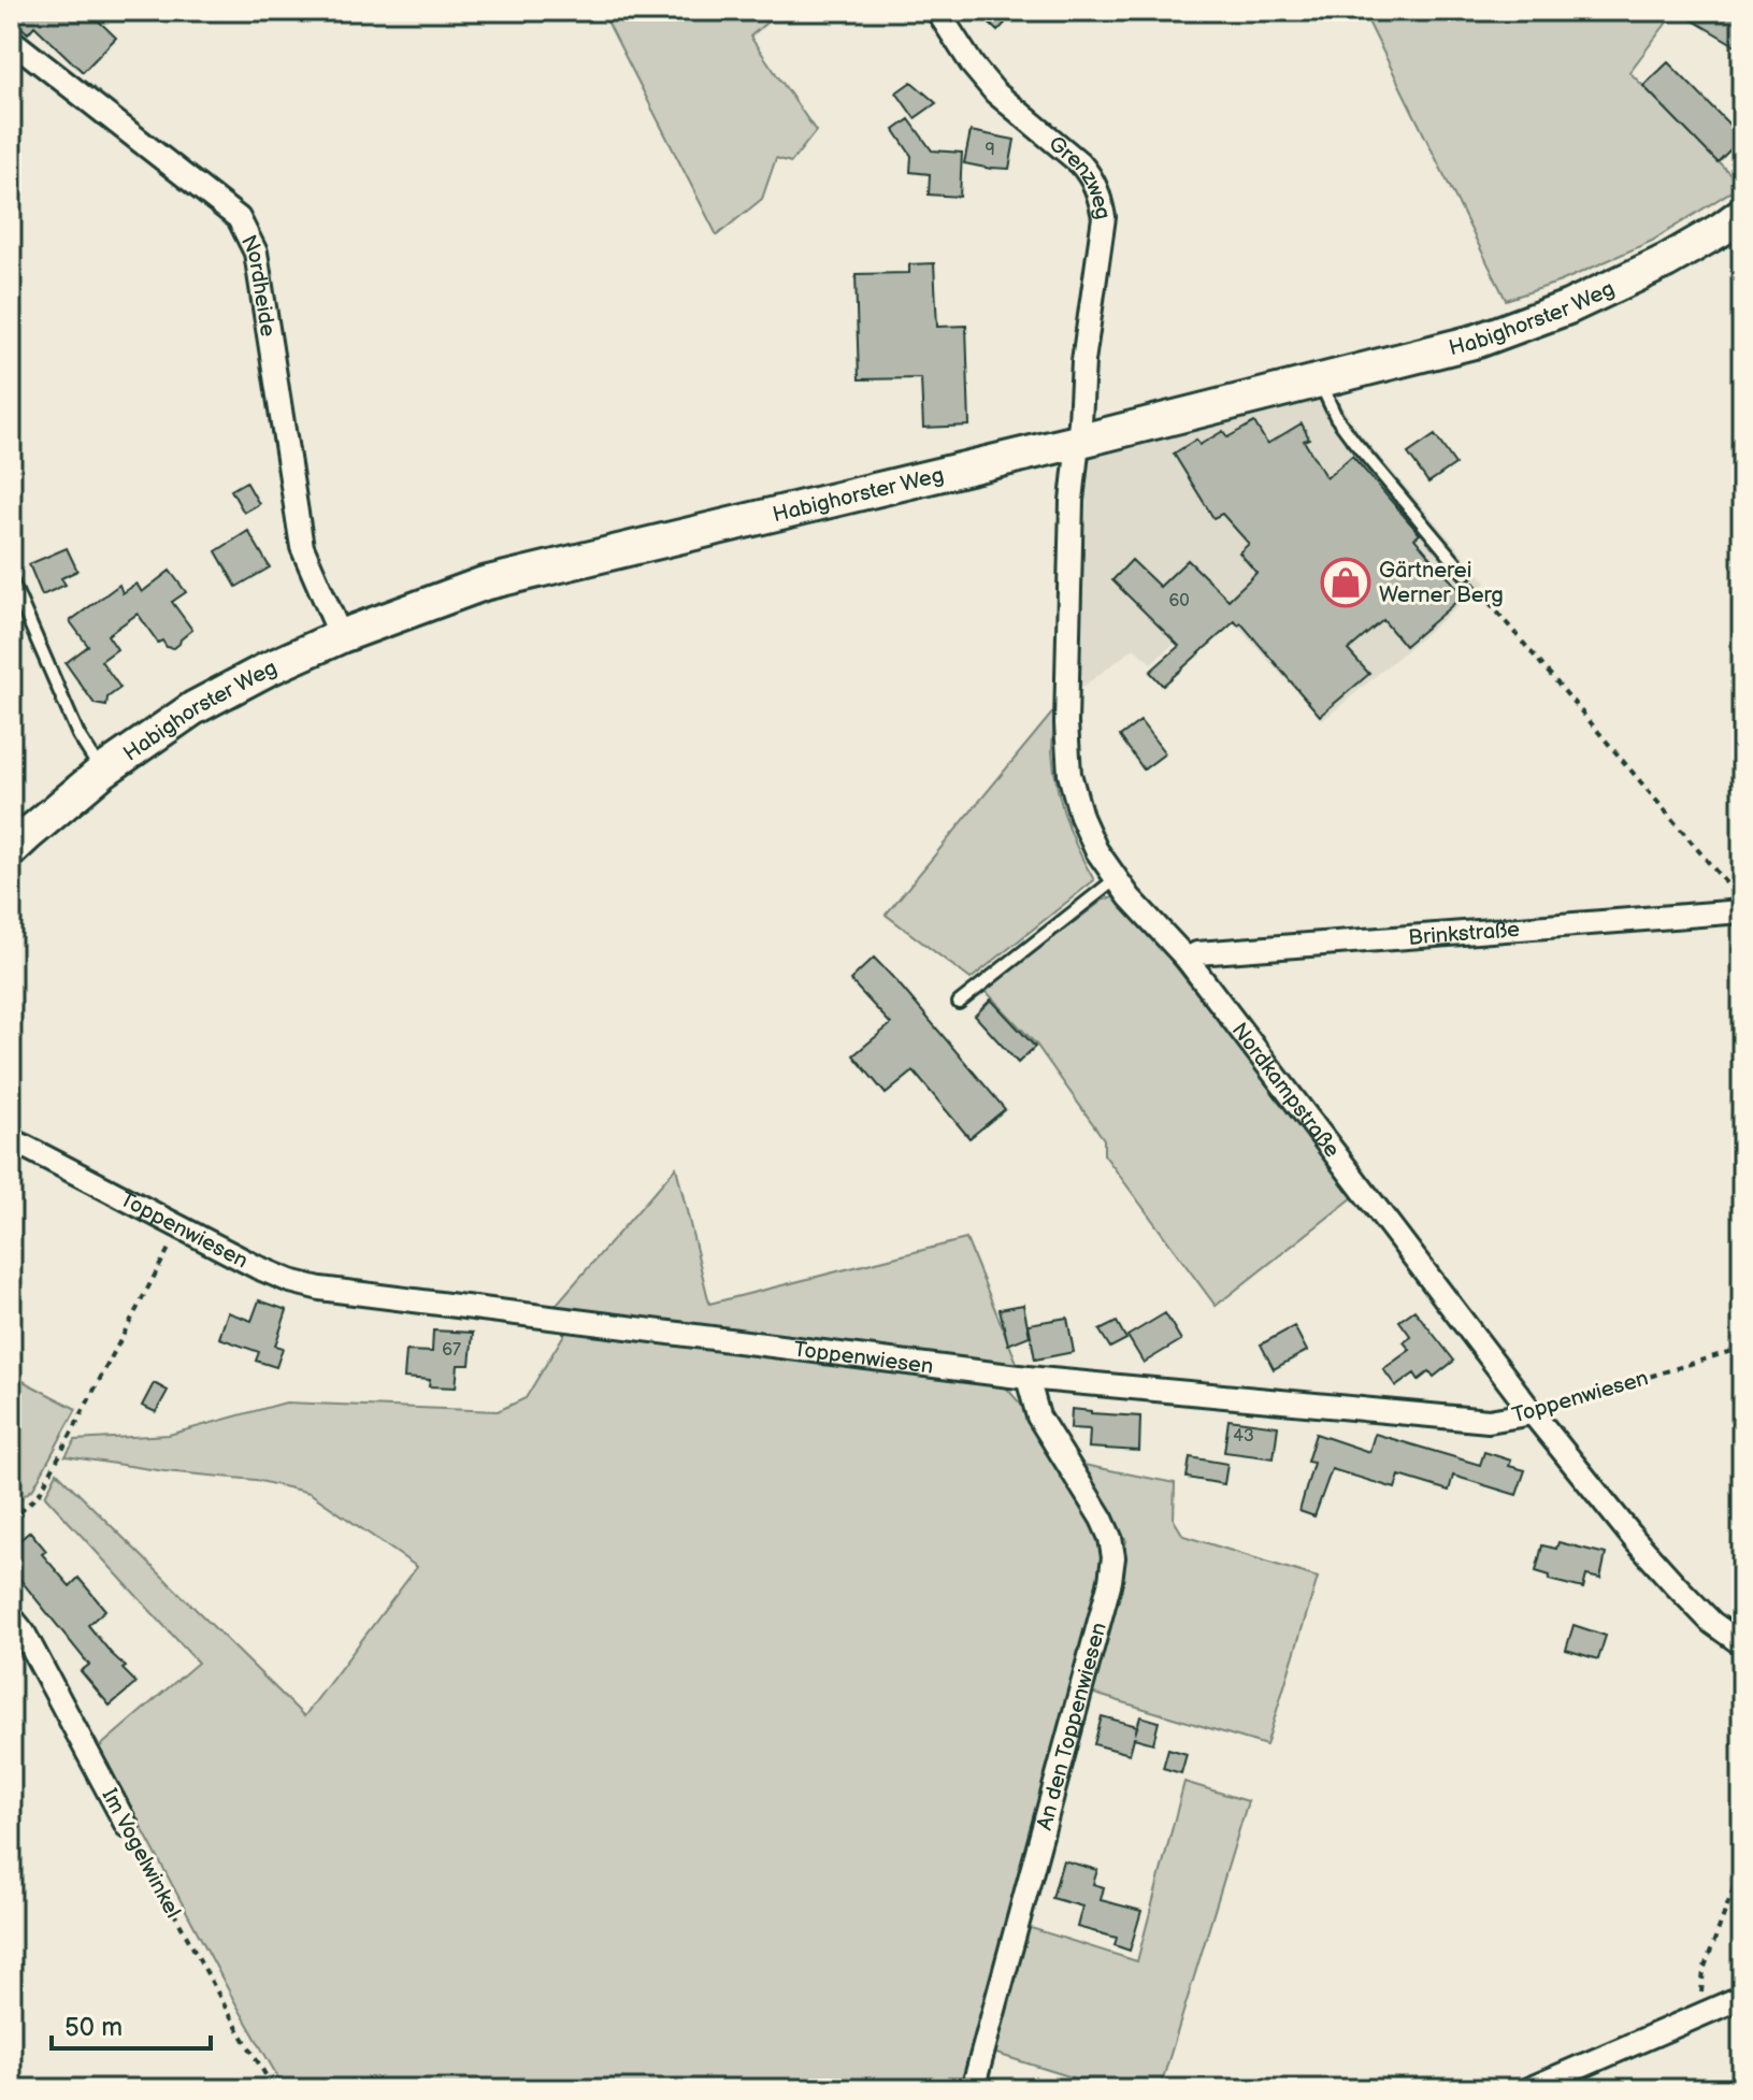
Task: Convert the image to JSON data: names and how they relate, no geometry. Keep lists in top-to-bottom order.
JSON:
{
  "streets": {
    "street": [
      "Grenzweg",
      "Nordheide",
      "Habighorster Weg",
      "Brinkstraße",
      "Nordkampstraße",
      "Toppenwiesen",
      "An den Toppenwiesen",
      "Im Vogelwinkel"
    ]
  },
  "crossings": [
    ["Grenzweg", "Habighorster Weg"],
    ["Grenzweg", "Nordkampstraße"],
    ["Nordheide", "Habighorster Weg"],
    ["Habighorster Weg", "Nordkampstraße"],
    ["Brinkstraße", "Nordkampstraße"],
    ["Nordkampstraße", "Toppenwiesen"],
    ["Toppenwiesen", "An den Toppenwiesen"]
  ],
  "places": {
    "shop": ["Gärtnerei Werner Berg"]
  },
  "house_numbers": [
    "9",
    "60",
    "67",
    "43"
  ],
  "scale_bar": "50 m"
}
